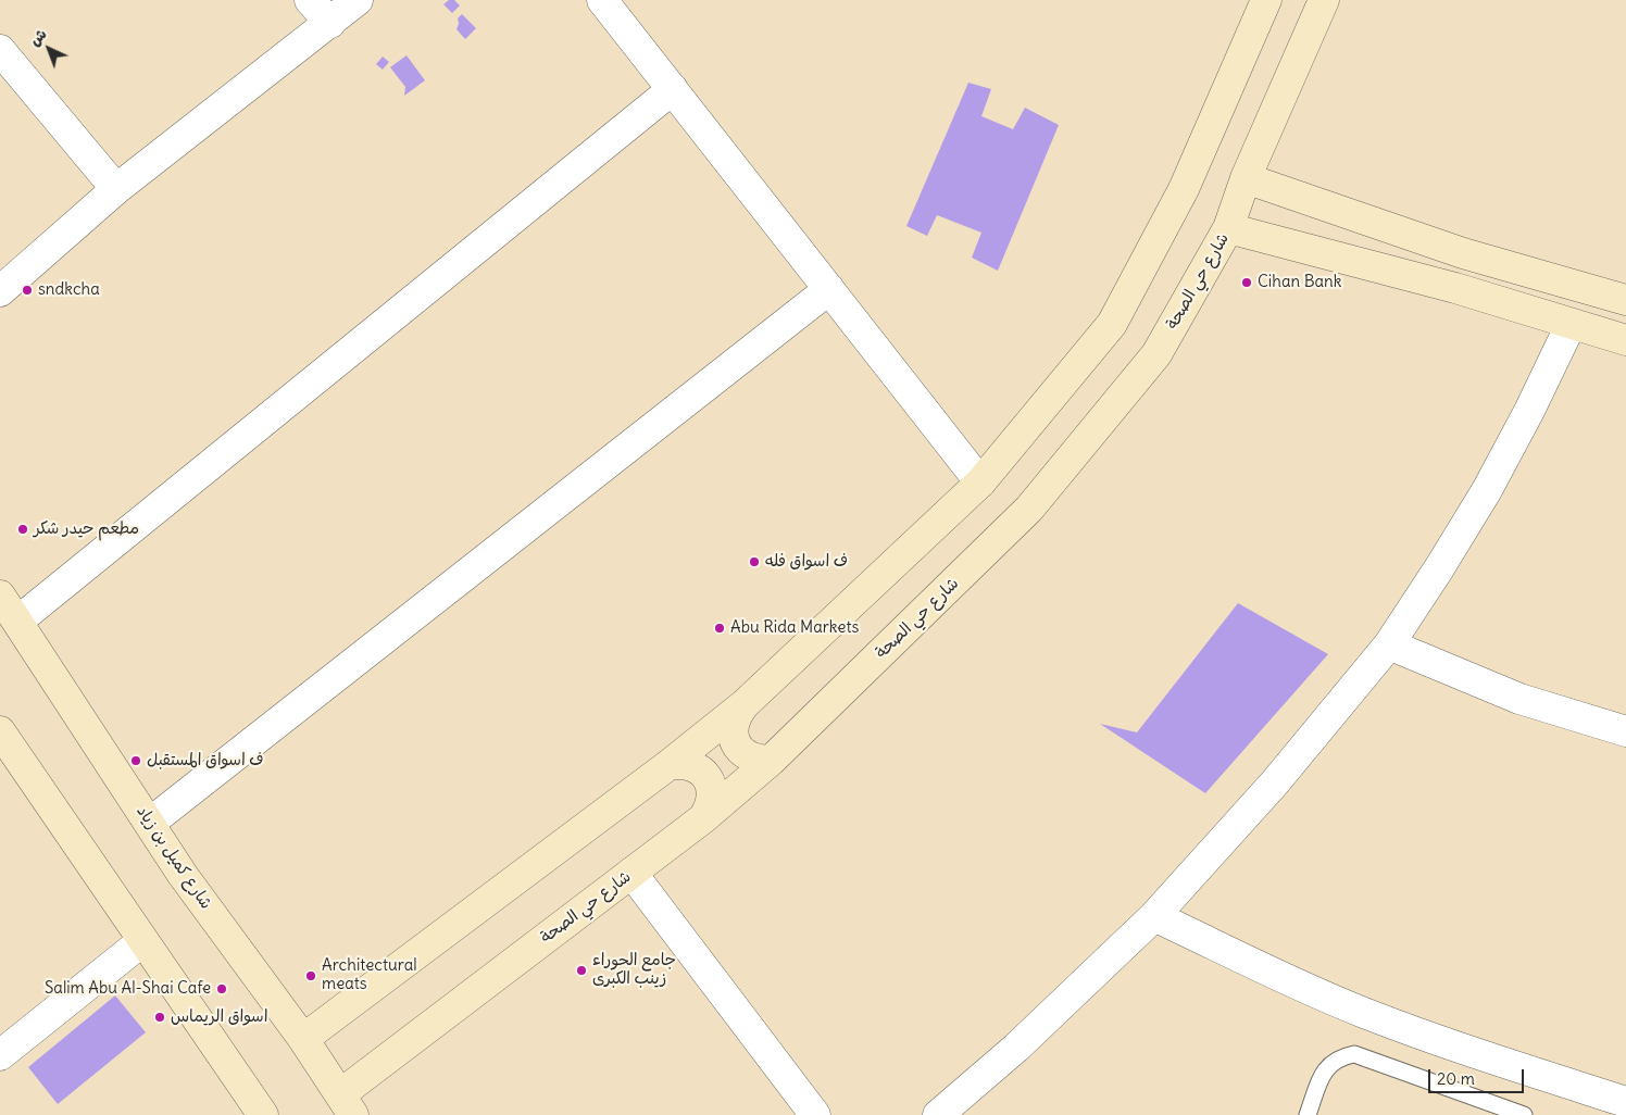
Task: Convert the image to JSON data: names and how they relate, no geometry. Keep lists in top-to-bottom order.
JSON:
{
  "streets": {
    "main road": ["شارع حي الصحة", "شارع كميل بن زياد"]
  },
  "crossings": [
    ["شارع حي الصحة", "شارع كميل بن زياد"]
  ],
  "places": [
    "Cihan Bank",
    "sndkcha",
    "مطعم حيدر شكر",
    "ف اسواق فله",
    "Abu Rida Markets",
    "ف اسواق المستقبل",
    "جامع الحوراء زينب الكبرى",
    "Architectural meats",
    "Salim Abu Al-Shai Cafe",
    "اسواق الريماس"
  ],
  "scale_bar": "20 m",
  "north": "top left"
}
